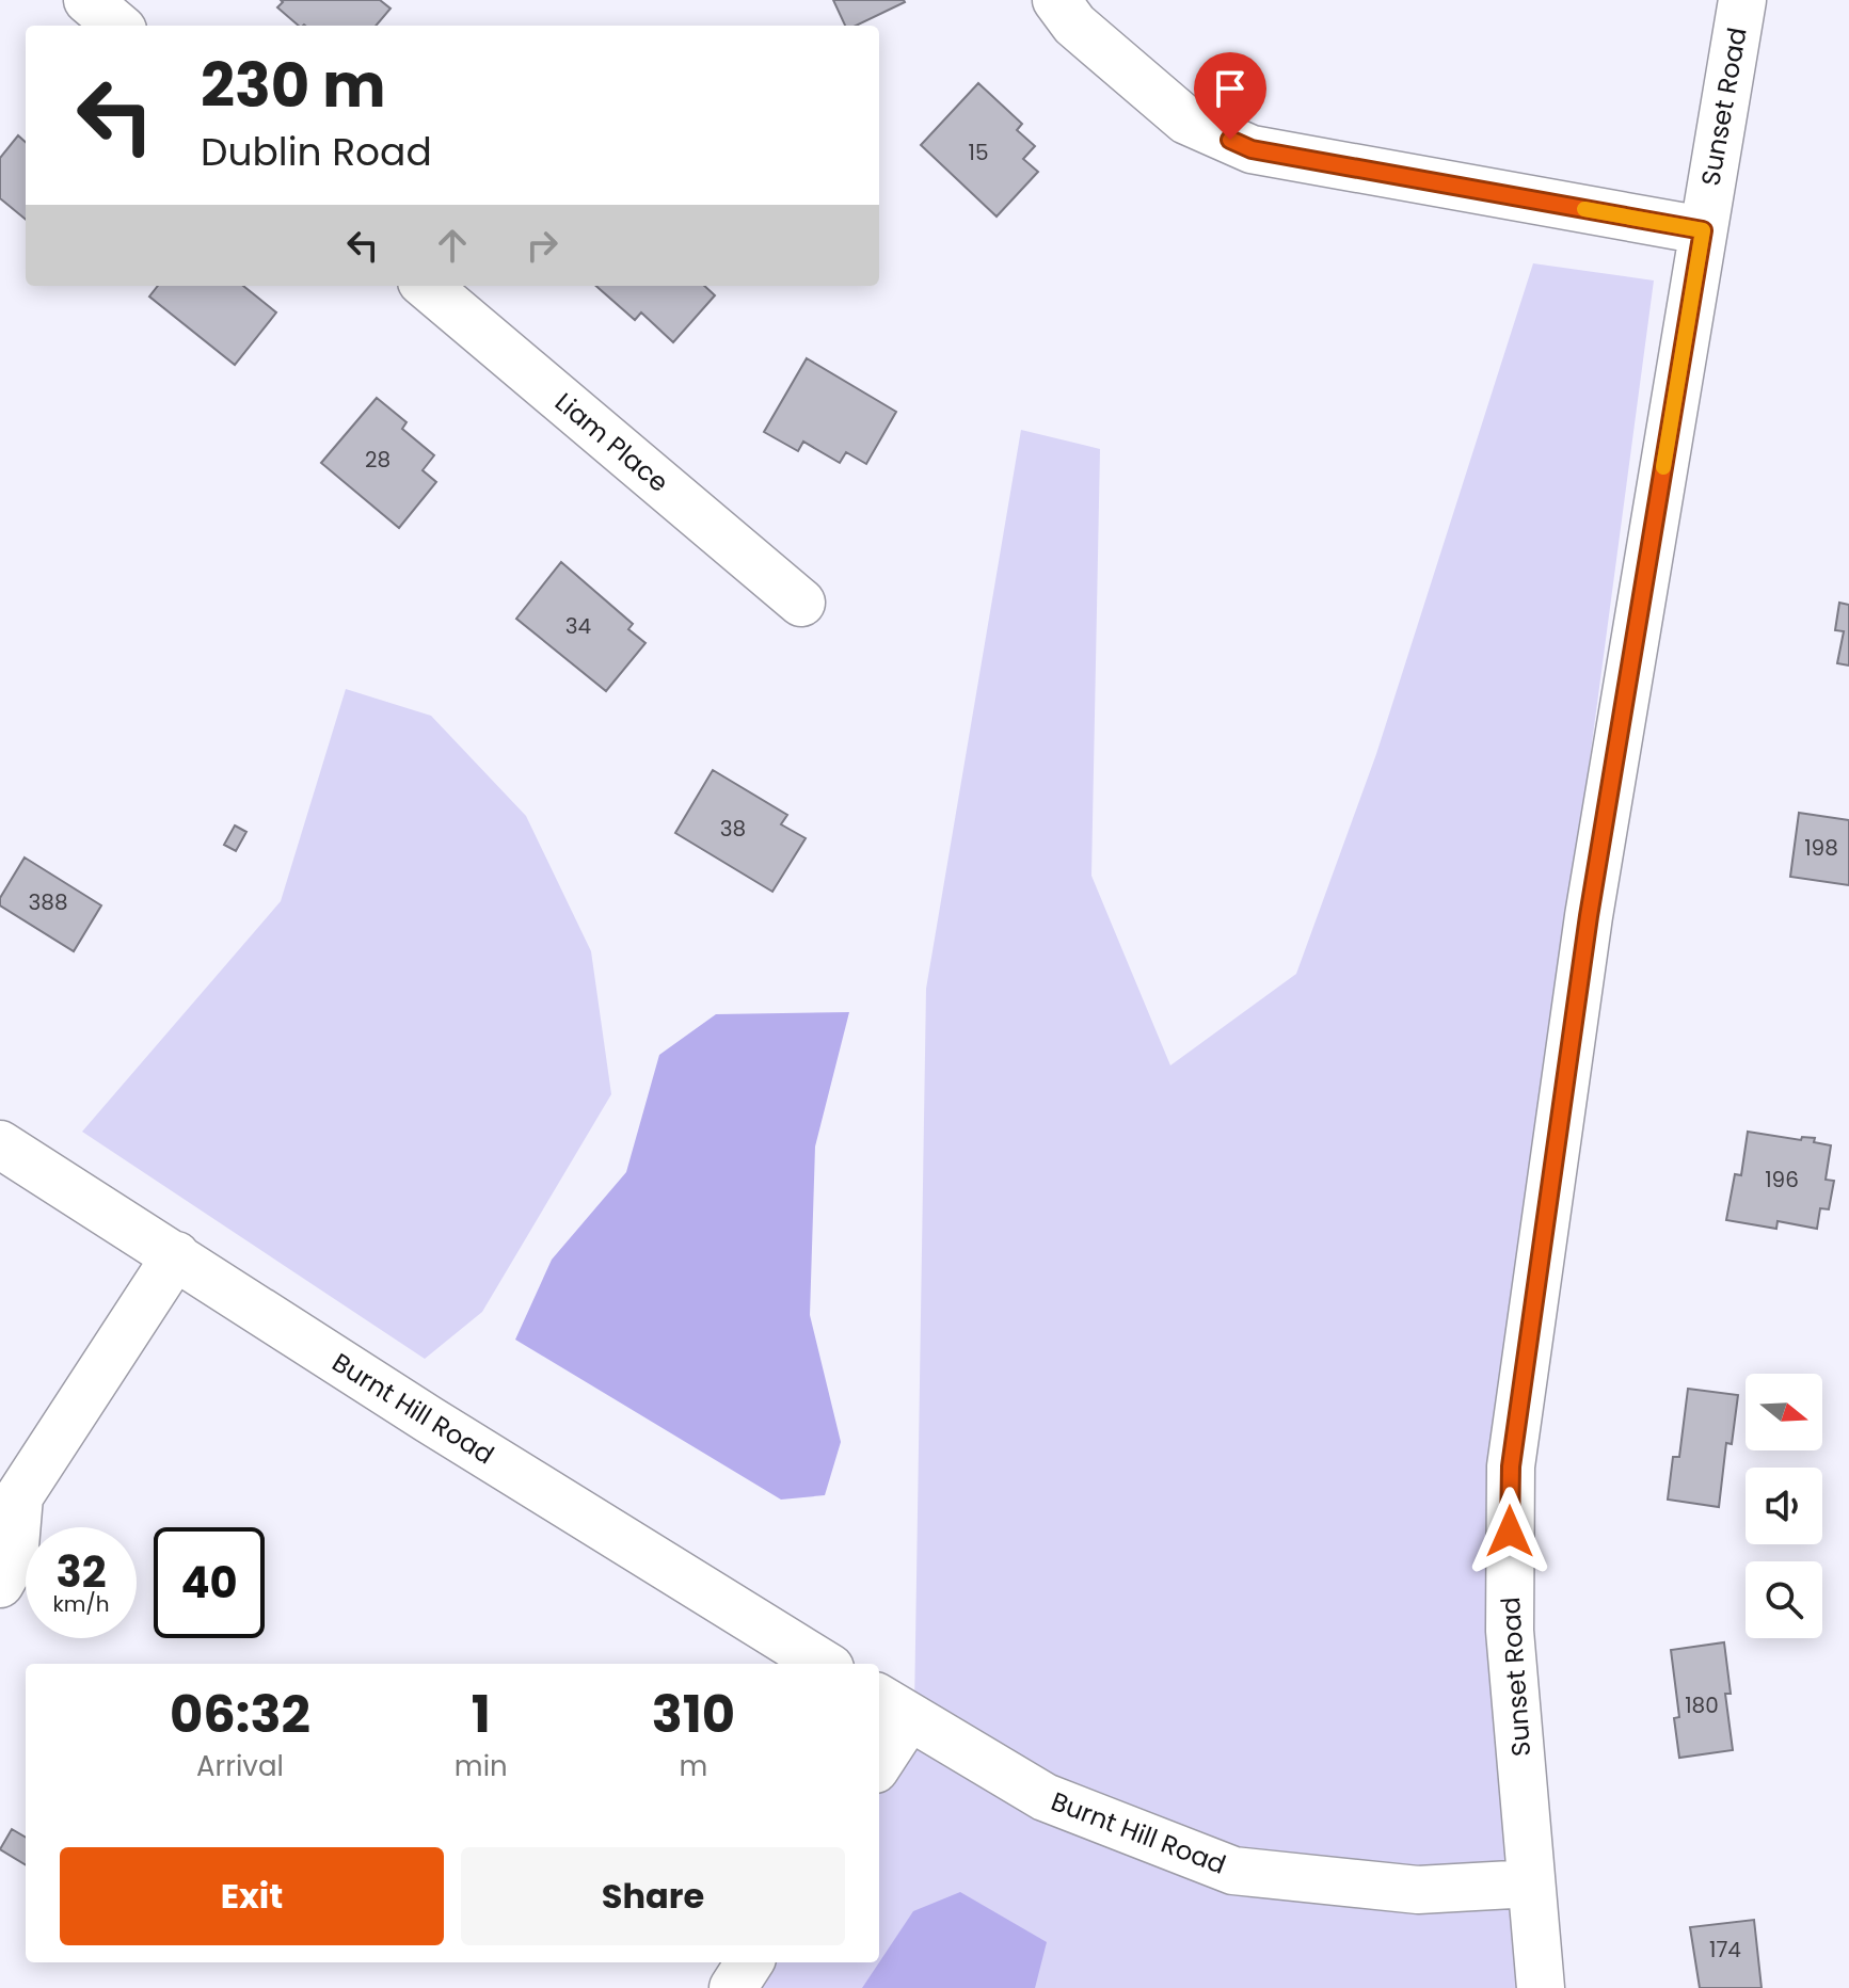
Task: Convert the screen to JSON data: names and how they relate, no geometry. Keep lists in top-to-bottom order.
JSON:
{
  "streets": {
    "street": ["Sunset Road", "Liam Place", "Burnt Hill Road"]
  },
  "crossings": [
    ["Sunset Road", "Burnt Hill Road"]
  ],
  "house_numbers": [
    "15",
    "28",
    "34",
    "38",
    "198",
    "388",
    "196",
    "180",
    "174"
  ],
  "north": "right",
  "page": {
    "turn": ["230 m", "Dublin Road"],
    "speed": "32 km/h",
    "limit": "40",
    "eta": [
      "06:32",
      "Arrival",
      "1",
      "min",
      "310",
      "m"
    ],
    "buttons": ["Exit", "Share"]
  }
}
